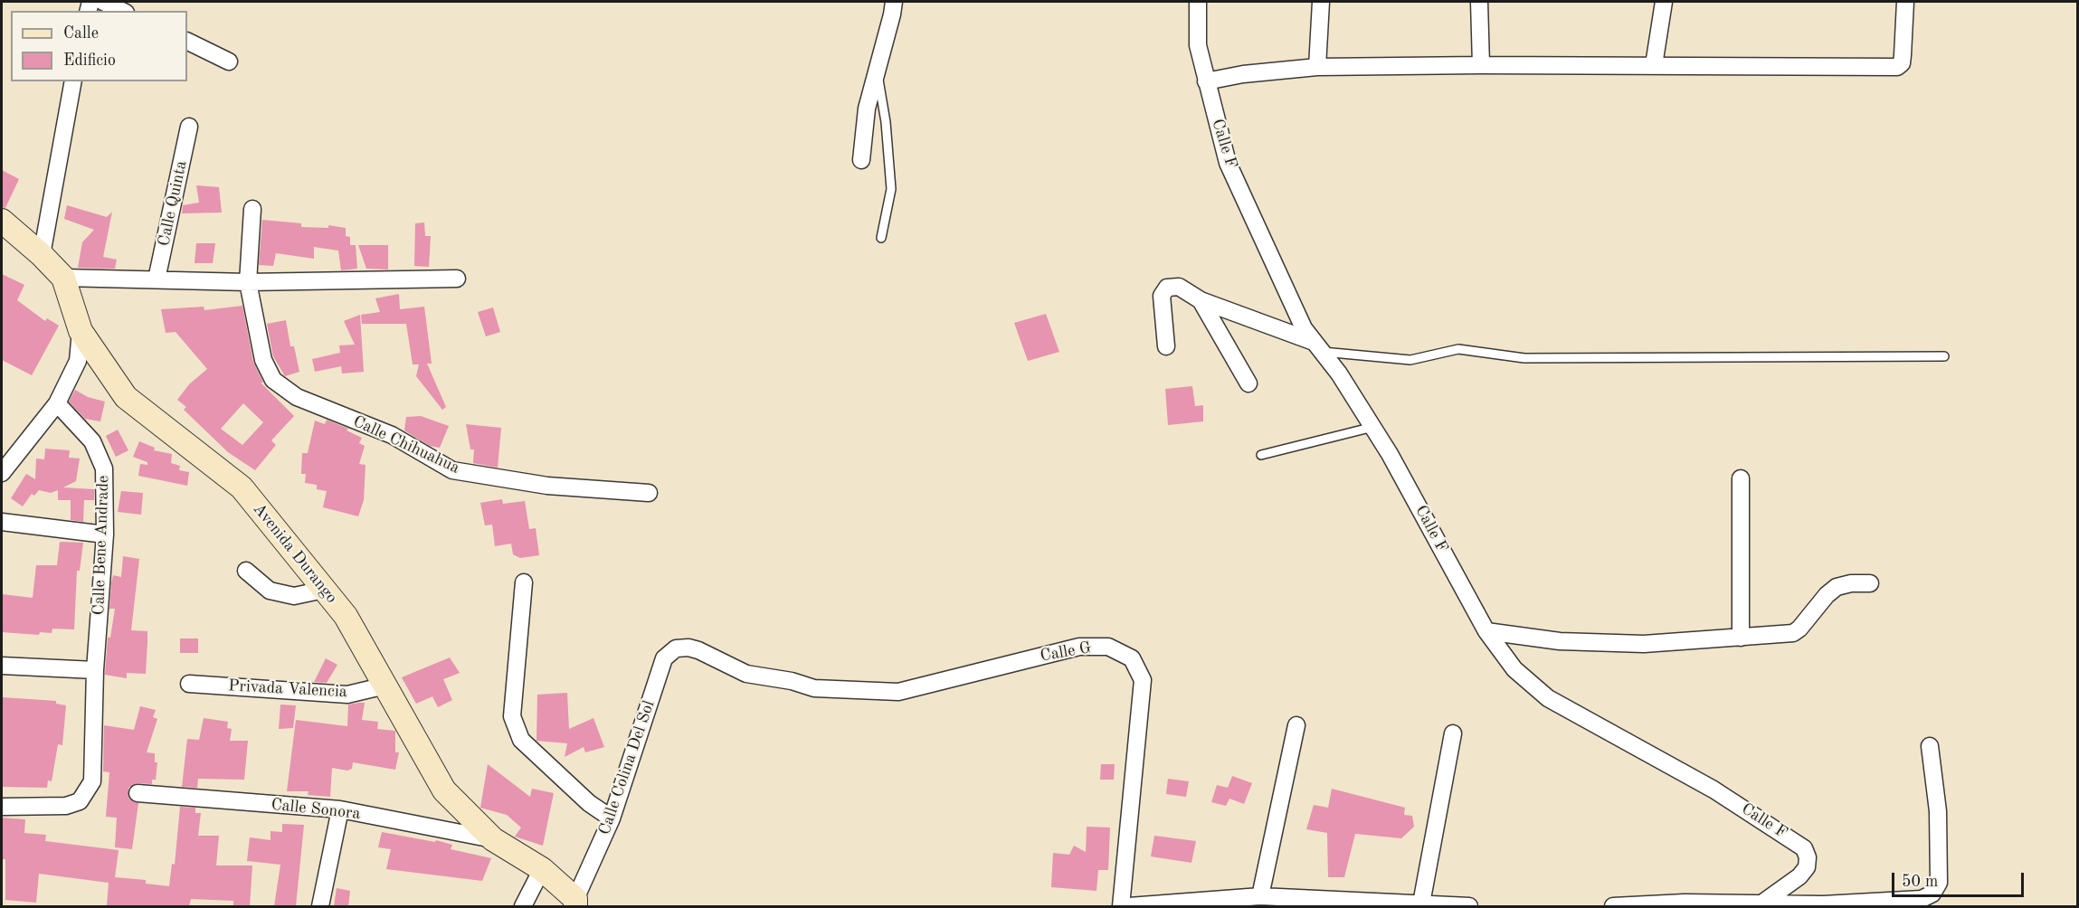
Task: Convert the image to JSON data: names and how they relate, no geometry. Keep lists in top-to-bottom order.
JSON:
{
  "streets": {
    "main road": ["Avenida Durango"],
    "street": [
      "Calle F",
      "Calle Quinta",
      "Calle Chihuahua",
      "Calle Bene Andrade",
      "Calle G",
      "Privada Valencia",
      "Calle Colina Del Sol",
      "Calle Sonora"
    ]
  },
  "crossings": [
    ["Avenida Durango", "Privada Valencia"],
    ["Avenida Durango", "Calle Colina Del Sol"],
    ["Avenida Durango", "Calle Sonora"],
    ["Calle G", "Calle Colina Del Sol"]
  ],
  "legend": ["Calle", "Edificio"],
  "scale_bar": "50 m"
}
